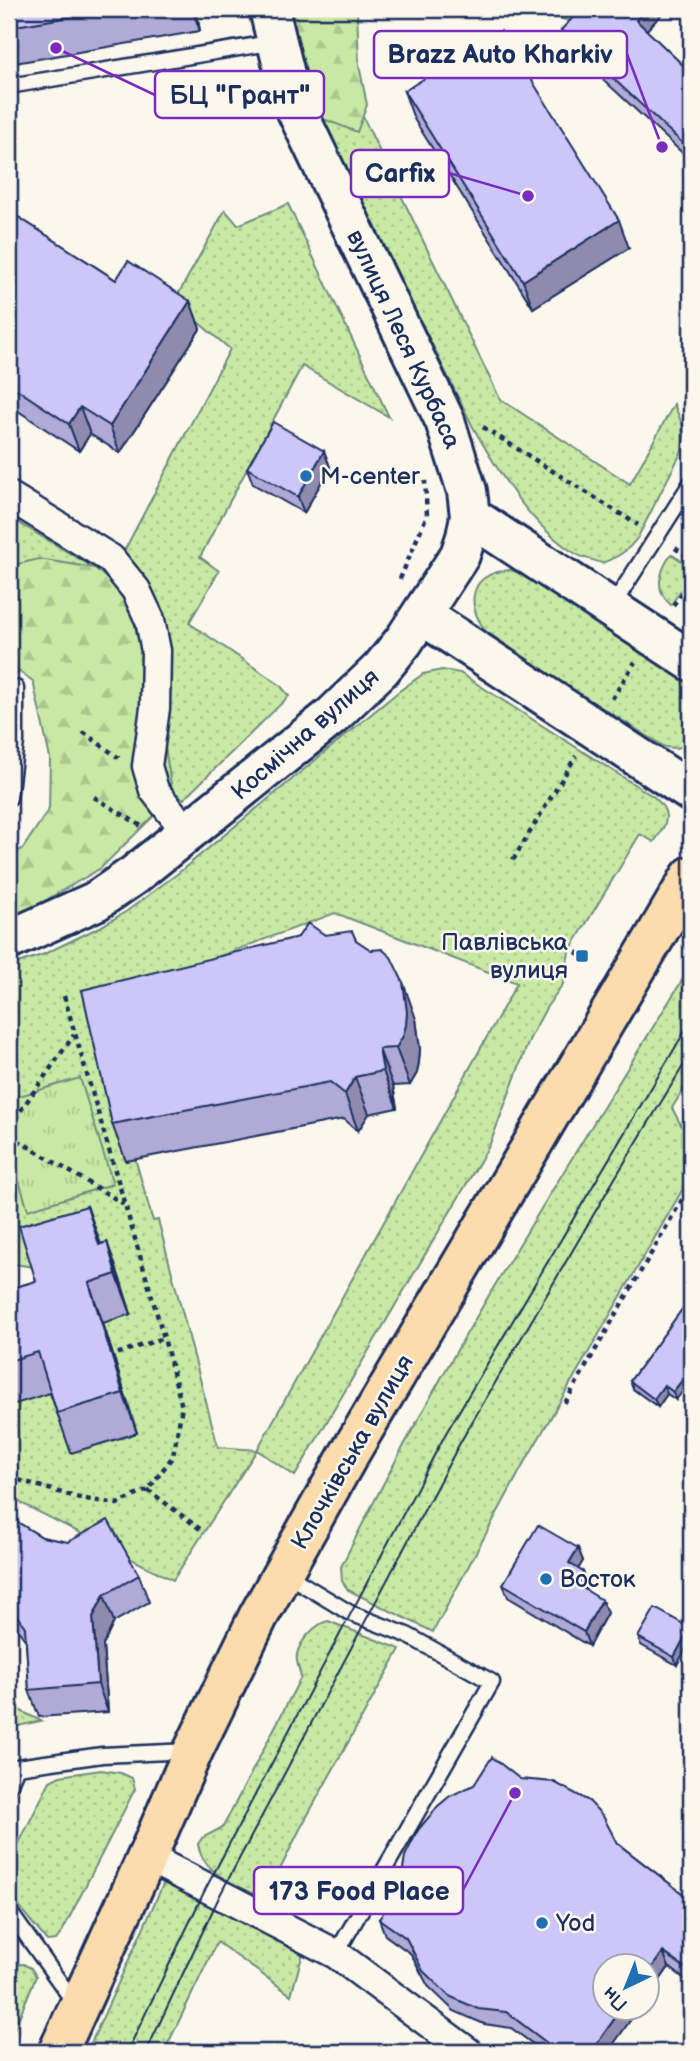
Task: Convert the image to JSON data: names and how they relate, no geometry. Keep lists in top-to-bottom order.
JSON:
{
  "streets": {
    "main road": ["Клочківська вулиця"],
    "street": ["вулиця Леся Курбаса", "Космічна вулиця"]
  },
  "crossings": [
    ["вулиця Леся Курбаса", "Космічна вулиця"]
  ],
  "places": {
    "other": [
      "БЦ \"Грант\"",
      "Brazz Auto Kharkiv",
      "Carfix",
      "M-center",
      "Восток",
      "173 Food Place",
      "Yod"
    ],
    "transit": ["Павлівська вулиця"]
  },
  "north": "bottom left"
}
